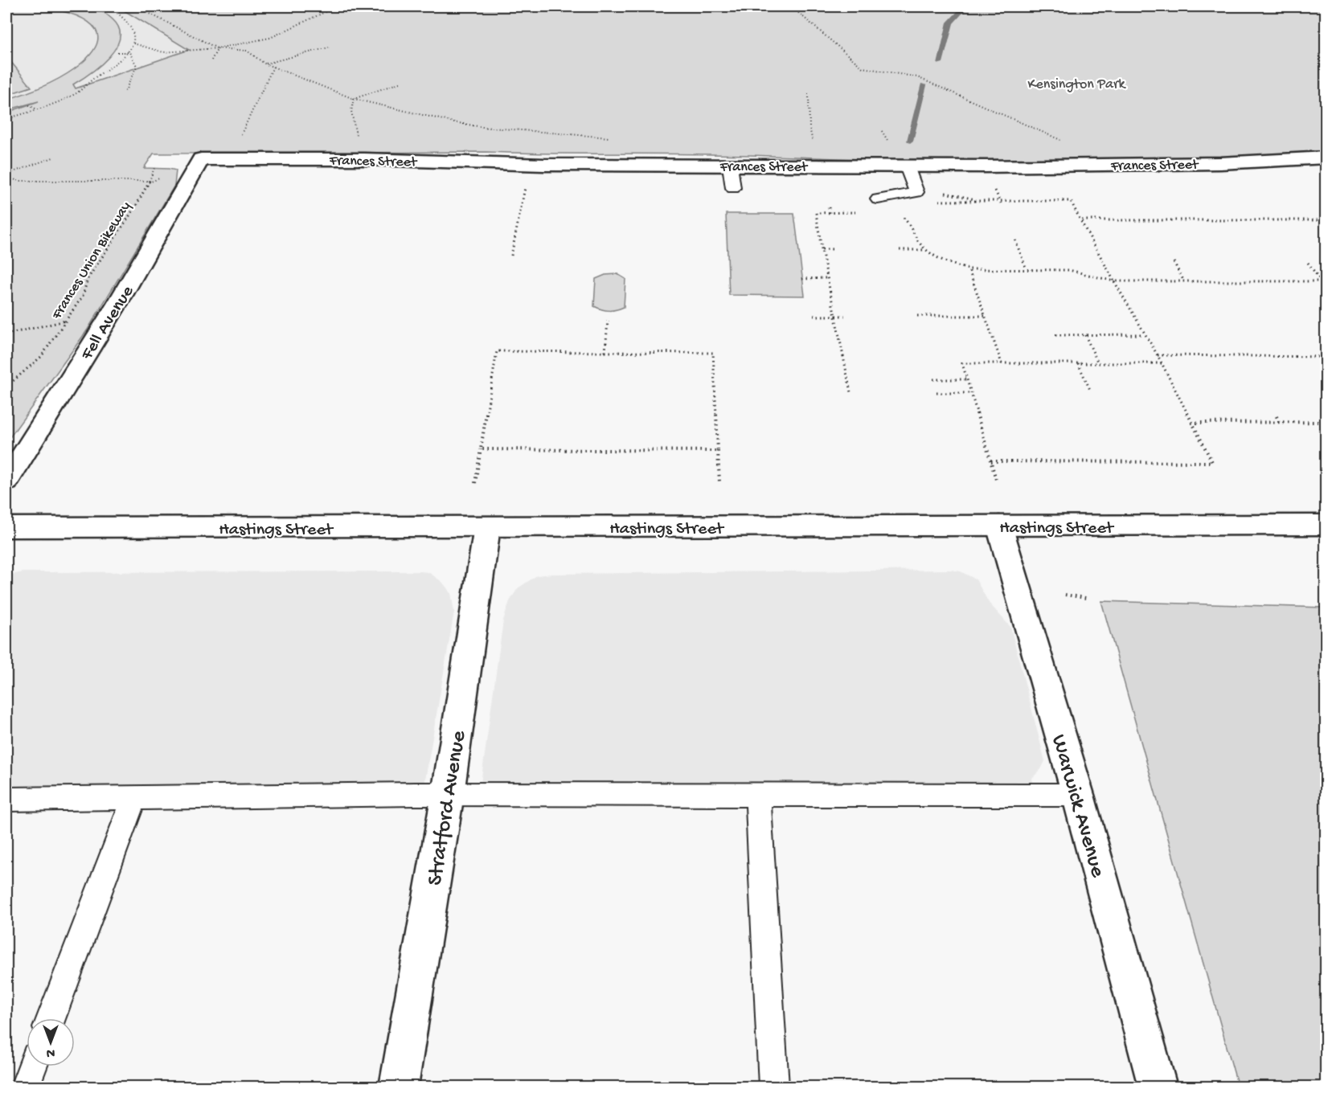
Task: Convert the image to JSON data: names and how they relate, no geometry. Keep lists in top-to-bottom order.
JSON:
{
  "streets": {
    "street": [
      "Frances Street",
      "Fell Avenue",
      "Hastings Street",
      "Warwick Avenue",
      "Stratford Avenue"
    ],
    "path": ["Frances Union Bikeway"]
  },
  "crossings": [
    ["Frances Street", "Fell Avenue"],
    ["Hastings Street", "Warwick Avenue"],
    ["Hastings Street", "Stratford Avenue"]
  ],
  "parks": ["Kensington Park"],
  "north": "bottom"
}
